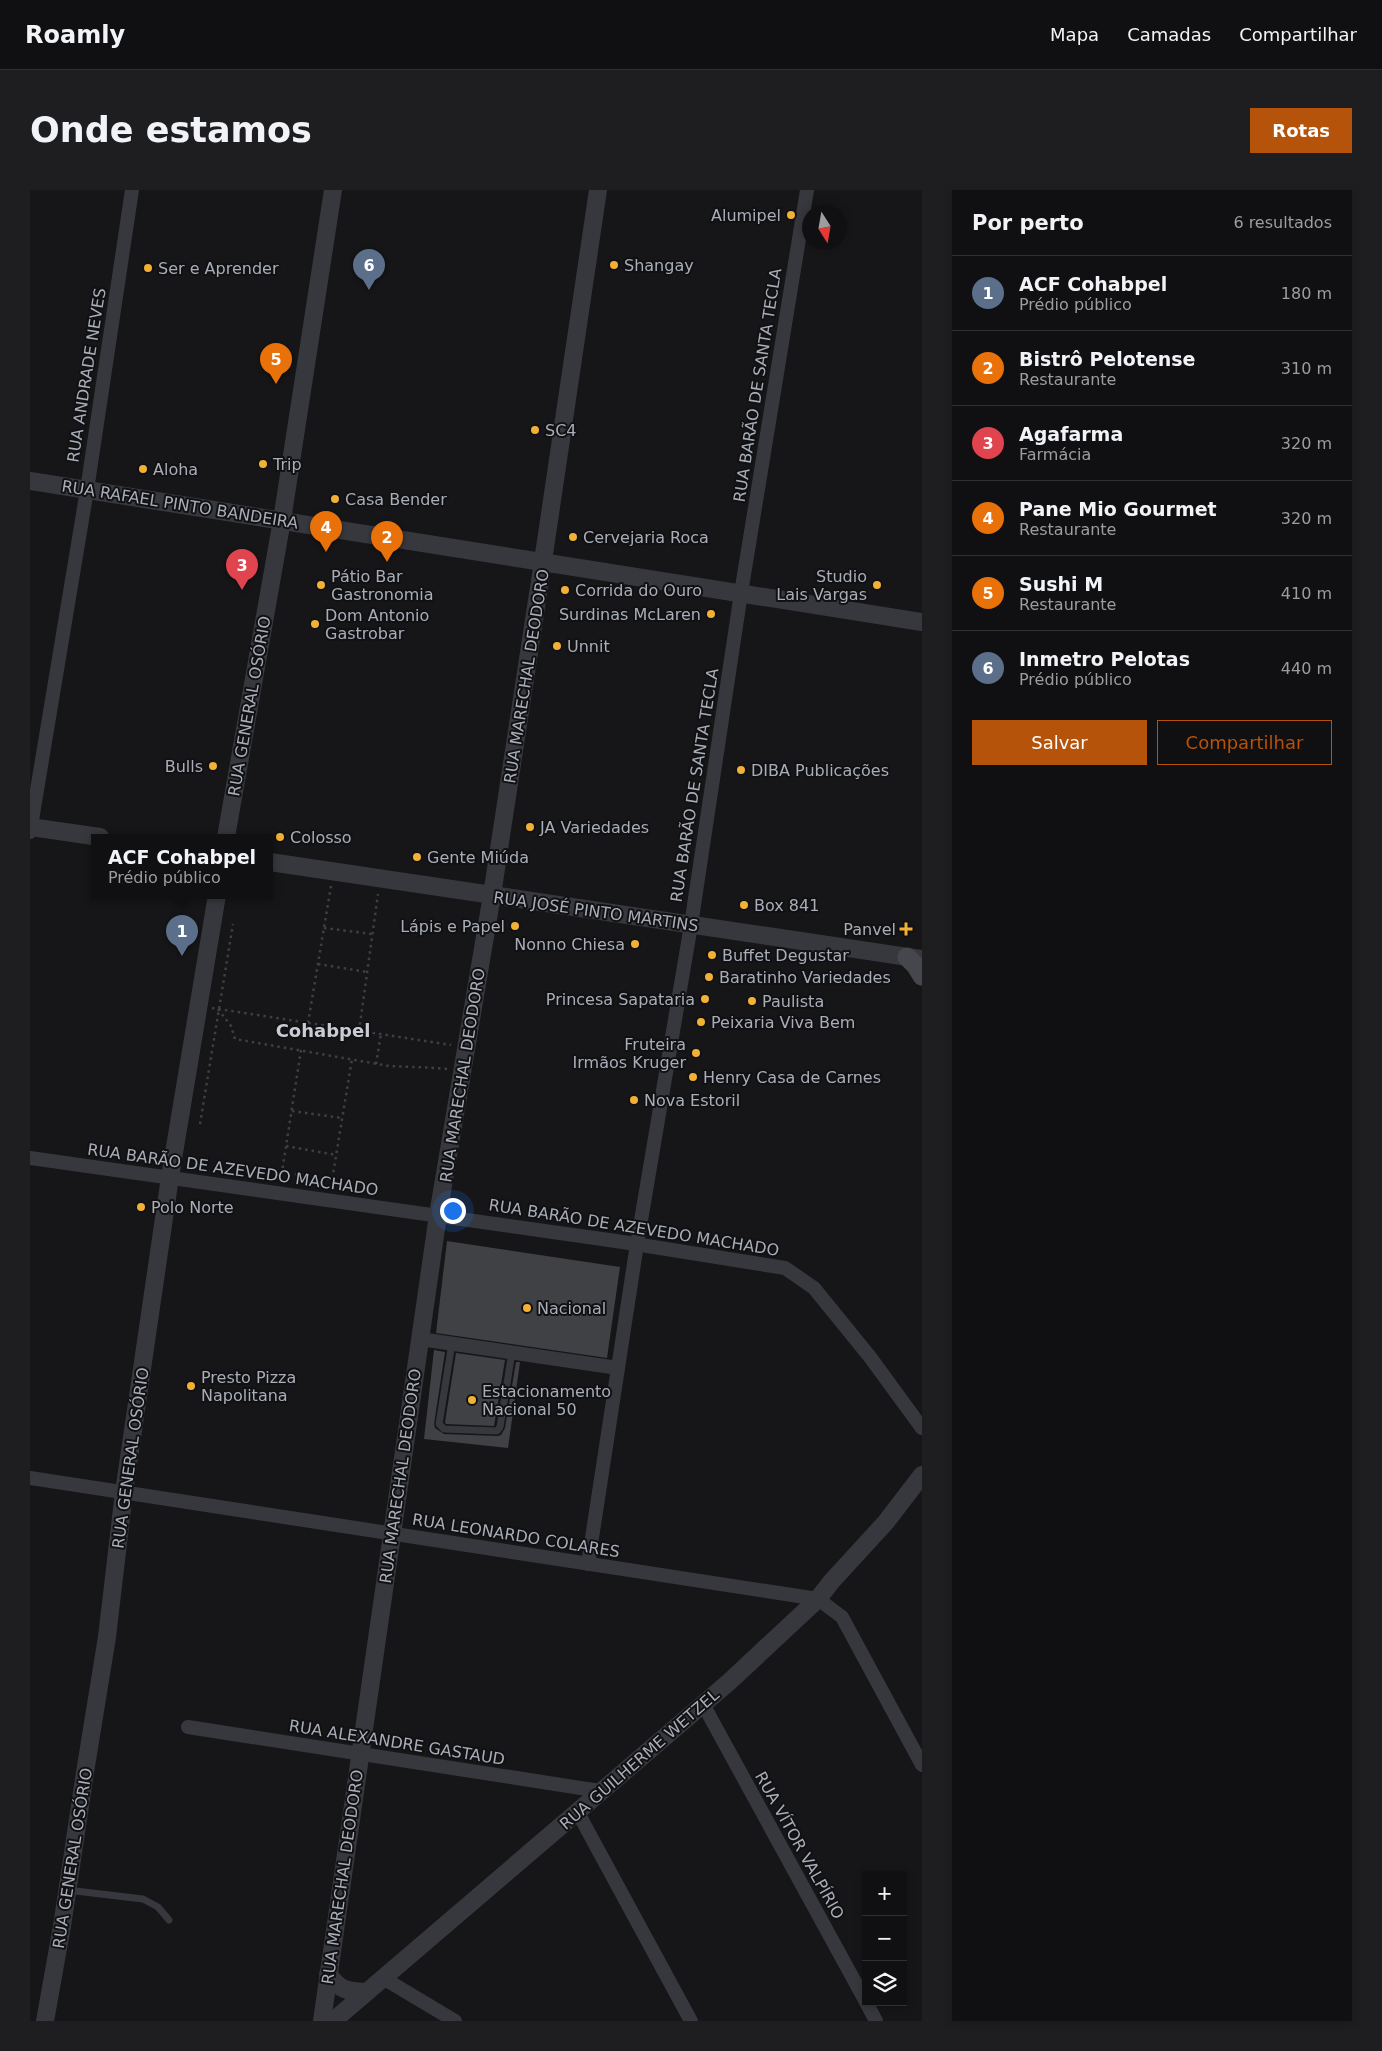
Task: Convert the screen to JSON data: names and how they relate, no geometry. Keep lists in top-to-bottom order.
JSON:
{
  "streets": {
    "street": [
      "RUA ANDRADE NEVES",
      "RUA BARÃO DE SANTA TECLA",
      "RUA RAFAEL PINTO BANDEIRA",
      "RUA MARECHAL DEODORO",
      "RUA GENERAL OSÓRIO",
      "RUA JOSÉ PINTO MARTINS",
      "RUA BARÃO DE AZEVEDO MACHADO",
      "RUA LEONARDO COLARES",
      "RUA ALEXANDRE GASTAUD",
      "RUA GUILHERME WETZEL",
      "RUA VÍTOR VALPÍRIO"
    ]
  },
  "crossings": [
    ["RUA ANDRADE NEVES", "RUA RAFAEL PINTO BANDEIRA"],
    ["RUA BARÃO DE SANTA TECLA", "RUA RAFAEL PINTO BANDEIRA"],
    ["RUA BARÃO DE SANTA TECLA", "RUA JOSÉ PINTO MARTINS"],
    ["RUA BARÃO DE SANTA TECLA", "RUA BARÃO DE AZEVEDO MACHADO"],
    ["RUA BARÃO DE SANTA TECLA", "RUA LEONARDO COLARES"],
    ["RUA RAFAEL PINTO BANDEIRA", "RUA MARECHAL DEODORO"],
    ["RUA RAFAEL PINTO BANDEIRA", "RUA GENERAL OSÓRIO"],
    ["RUA MARECHAL DEODORO", "RUA JOSÉ PINTO MARTINS"],
    ["RUA MARECHAL DEODORO", "RUA BARÃO DE AZEVEDO MACHADO"],
    ["RUA MARECHAL DEODORO", "RUA LEONARDO COLARES"],
    ["RUA MARECHAL DEODORO", "RUA ALEXANDRE GASTAUD"],
    ["RUA GENERAL OSÓRIO", "RUA BARÃO DE AZEVEDO MACHADO"],
    ["RUA GENERAL OSÓRIO", "RUA LEONARDO COLARES"],
    ["RUA LEONARDO COLARES", "RUA GUILHERME WETZEL"],
    ["RUA ALEXANDRE GASTAUD", "RUA GUILHERME WETZEL"],
    ["RUA GUILHERME WETZEL", "RUA VÍTOR VALPÍRIO"]
  ],
  "districts": ["Cohabpel"],
  "places": {
    "other": [
      "Alumipel",
      "Shangay",
      "Ser e Aprender",
      "SC4",
      "Trip",
      "Aloha",
      "Casa Bender",
      "Cervejaria Roca",
      "Pátio Bar Gastronomia",
      "Studio Lais Vargas",
      "Corrida do Ouro",
      "Surdinas McLaren",
      "Dom Antonio Gastrobar",
      "Unnit",
      "Bulls",
      "DIBA Publicações",
      "JA Variedades",
      "Colosso",
      "Gente Miúda",
      "Box 841",
      "Lápis e Papel",
      "Nonno Chiesa",
      "Buffet Degustar",
      "Baratinho Variedades",
      "Princesa Sapataria",
      "Paulista",
      "Peixaria Viva Bem",
      "Fruteira Irmãos Kruger",
      "Henry Casa de Carnes",
      "Nova Estoril",
      "Polo Norte",
      "Nacional",
      "Presto Pizza Napolitana",
      "Estacionamento Nacional 50"
    ],
    "health": ["Panvel"]
  },
  "north": "bottom",
  "page": {
    "header": "Roamly",
    "nav": ["Mapa", "Camadas", "Compartilhar"],
    "buttons": [
      "Rotas",
      ["Salvar", "Compartilhar"]
    ],
    "title": "Onde estamos",
    "heading": ["Por perto", "6 resultados"],
    "pins": [
      "6",
      "5",
      "4",
      "2",
      "3",
      "1"
    ],
    "list": [
      {
        "mark": "1",
        "name": "ACF Cohabpel",
        "note": "Prédio público",
        "value": "180 m"
      },
      {
        "mark": "2",
        "name": "Bistrô Pelotense",
        "note": "Restaurante",
        "value": "310 m"
      },
      {
        "mark": "3",
        "name": "Agafarma",
        "note": "Farmácia",
        "value": "320 m"
      },
      {
        "mark": "4",
        "name": "Pane Mio Gourmet",
        "note": "Restaurante",
        "value": "320 m"
      },
      {
        "mark": "5",
        "name": "Sushi M",
        "note": "Restaurante",
        "value": "410 m"
      },
      {
        "mark": "6",
        "name": "Inmetro Pelotas",
        "note": "Prédio público",
        "value": "440 m"
      }
    ],
    "popup": ["ACF Cohabpel", "Prédio público"],
    "map_buttons": ["+", "−"]
  }
}
